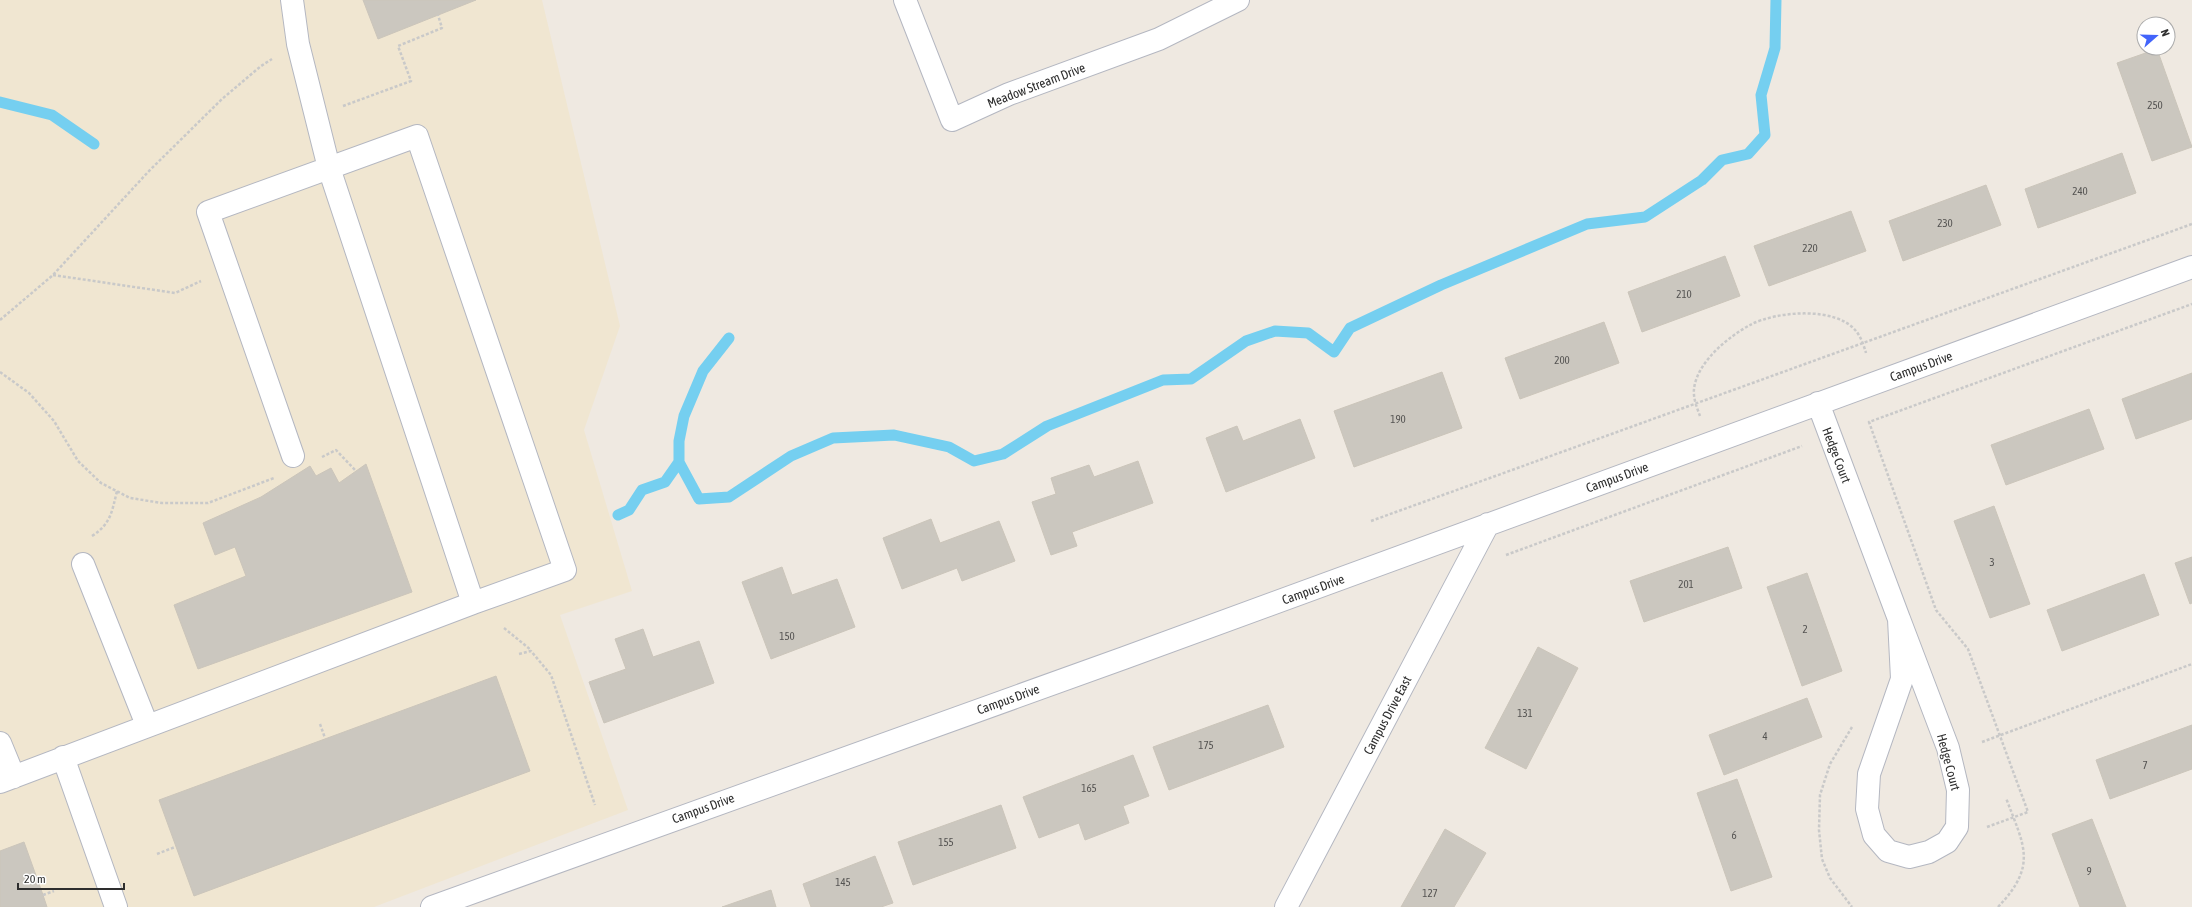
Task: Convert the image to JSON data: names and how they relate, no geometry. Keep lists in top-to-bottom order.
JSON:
{
  "streets": {
    "street": [
      "Meadow Stream Drive",
      "Campus Drive",
      "Hedge Court",
      "Campus Drive East"
    ]
  },
  "crossings": [
    ["Campus Drive", "Hedge Court"],
    ["Campus Drive", "Campus Drive East"]
  ],
  "house_numbers": [
    "250",
    "240",
    "230",
    "220",
    "210",
    "200",
    "190",
    "3",
    "201",
    "2",
    "150",
    "131",
    "4",
    "175",
    "7",
    "165",
    "6",
    "155",
    "9",
    "145",
    "127"
  ],
  "scale_bar": "20 m",
  "north": "right"
}
